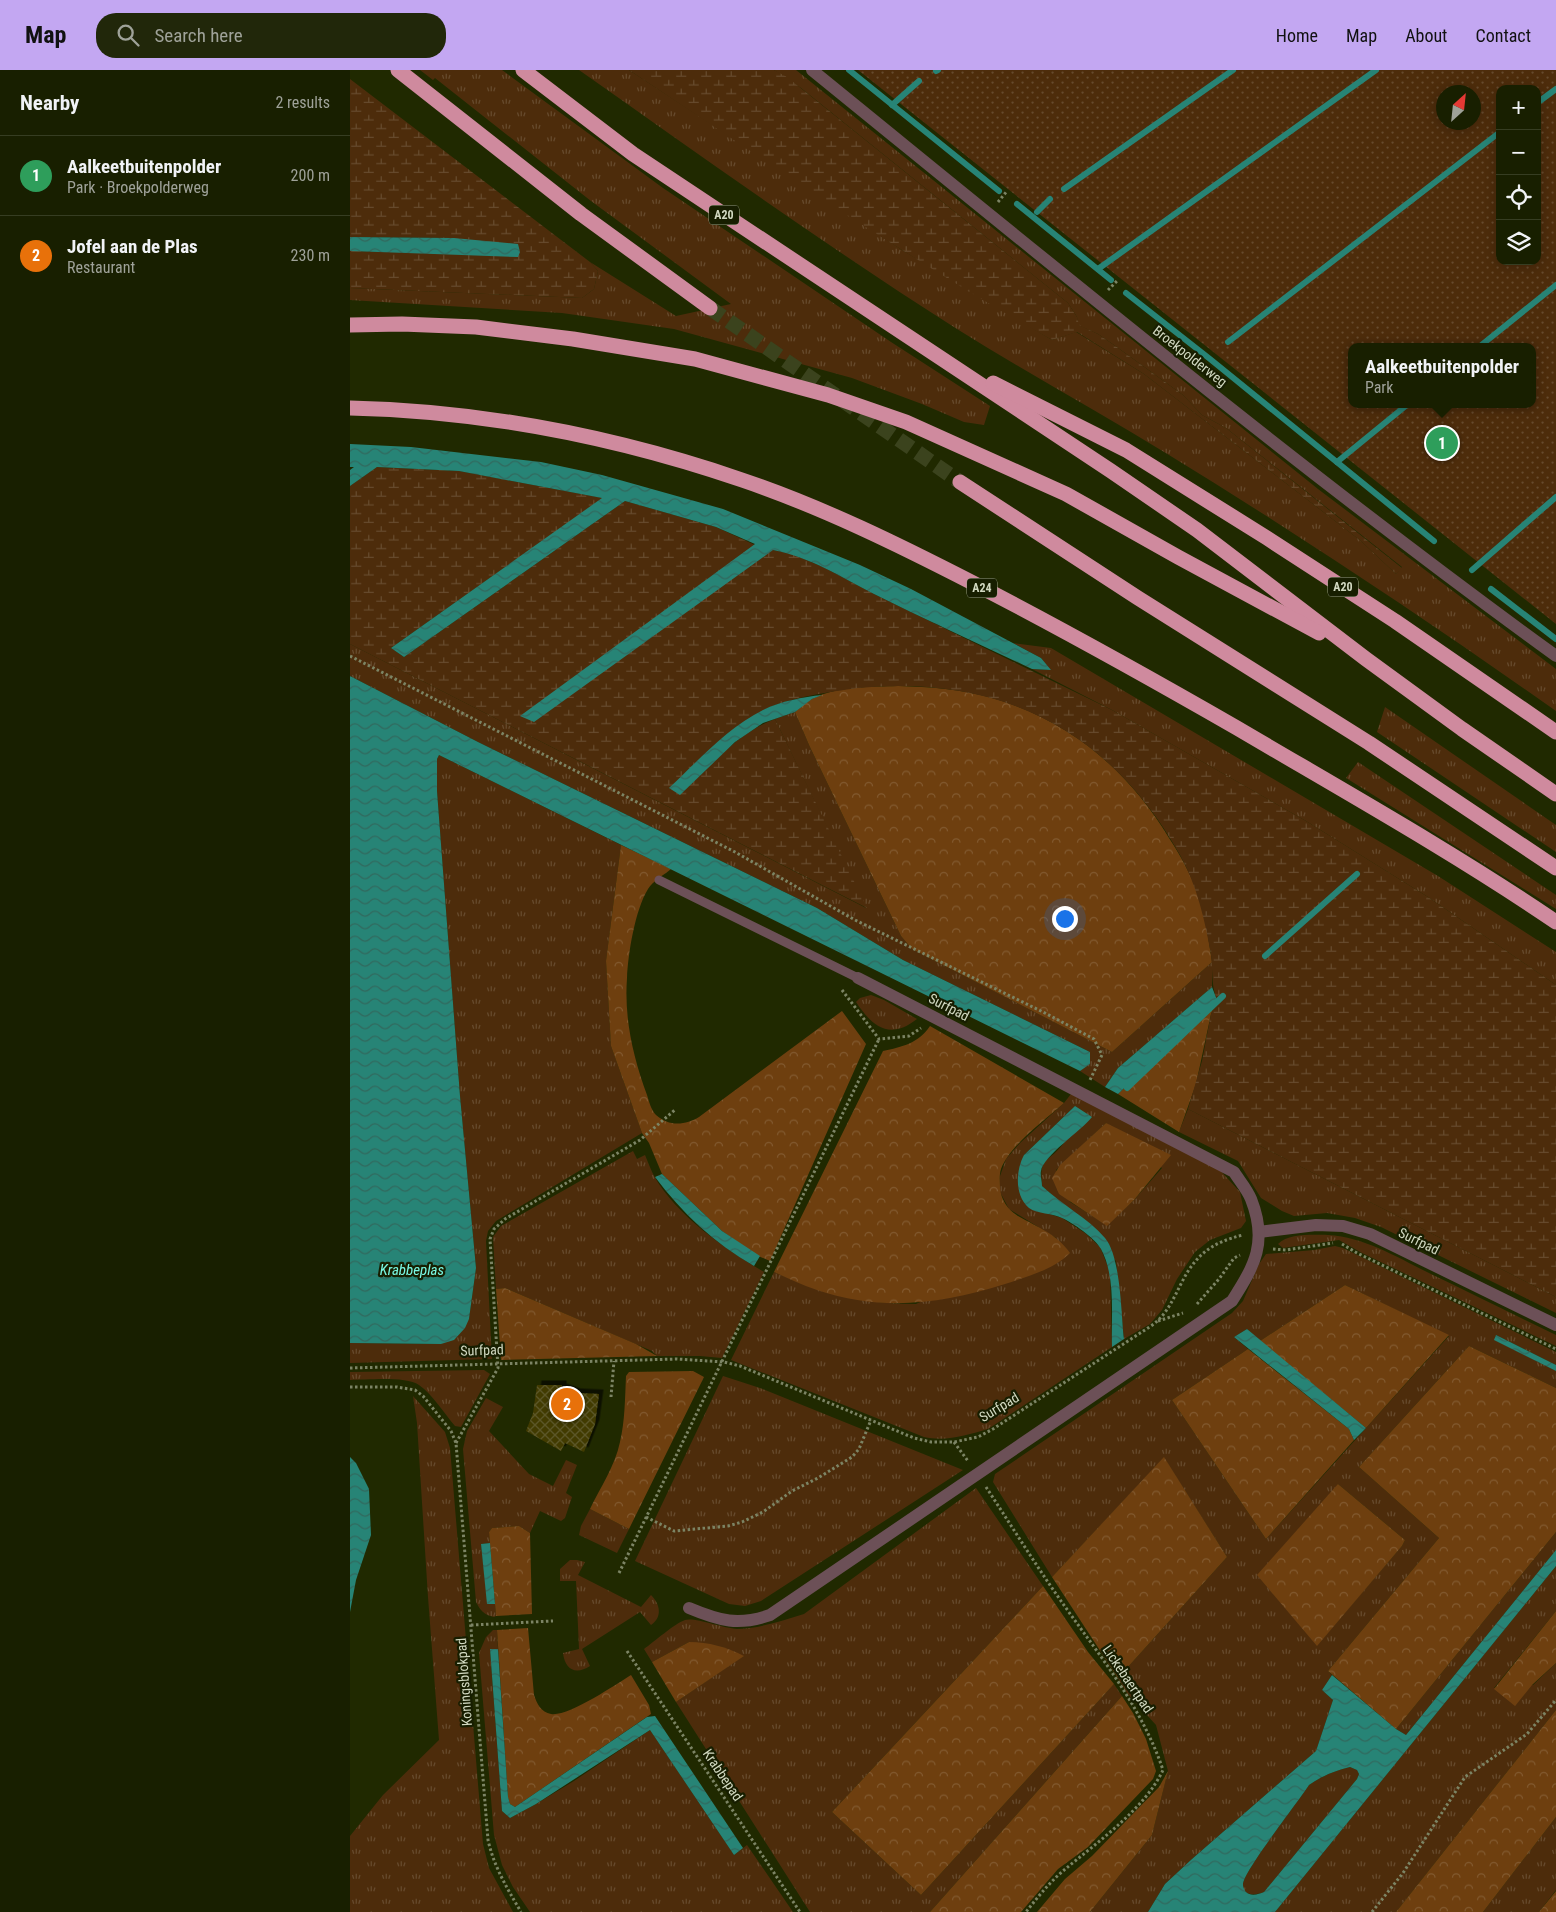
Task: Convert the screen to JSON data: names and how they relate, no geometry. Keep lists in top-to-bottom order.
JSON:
{
  "streets": {
    "highway": ["A20", "A24"],
    "street": ["Broekpolderweg", "Surfpad"],
    "path": ["Lickebaertpad", "Koningsblokpad", "Krabbepad"]
  },
  "crossings": [
    ["Surfpad", "Lickebaertpad"]
  ],
  "water": ["Krabbeplas"],
  "north": "top right",
  "page": {
    "header": "Map",
    "search": "Search here",
    "nav": [
      "Home",
      "Map",
      "About",
      "Contact"
    ],
    "heading": ["Nearby", "2 results"],
    "map_buttons": ["+", "−"],
    "list": [
      {
        "mark": "1",
        "name": "Aalkeetbuitenpolder",
        "note": "Park · Broekpolderweg",
        "value": "200 m"
      },
      {
        "mark": "2",
        "name": "Jofel aan de Plas",
        "note": "Restaurant",
        "value": "230 m"
      }
    ],
    "popup": ["Aalkeetbuitenpolder", "Park"],
    "pins": ["1", "2"]
  }
}
